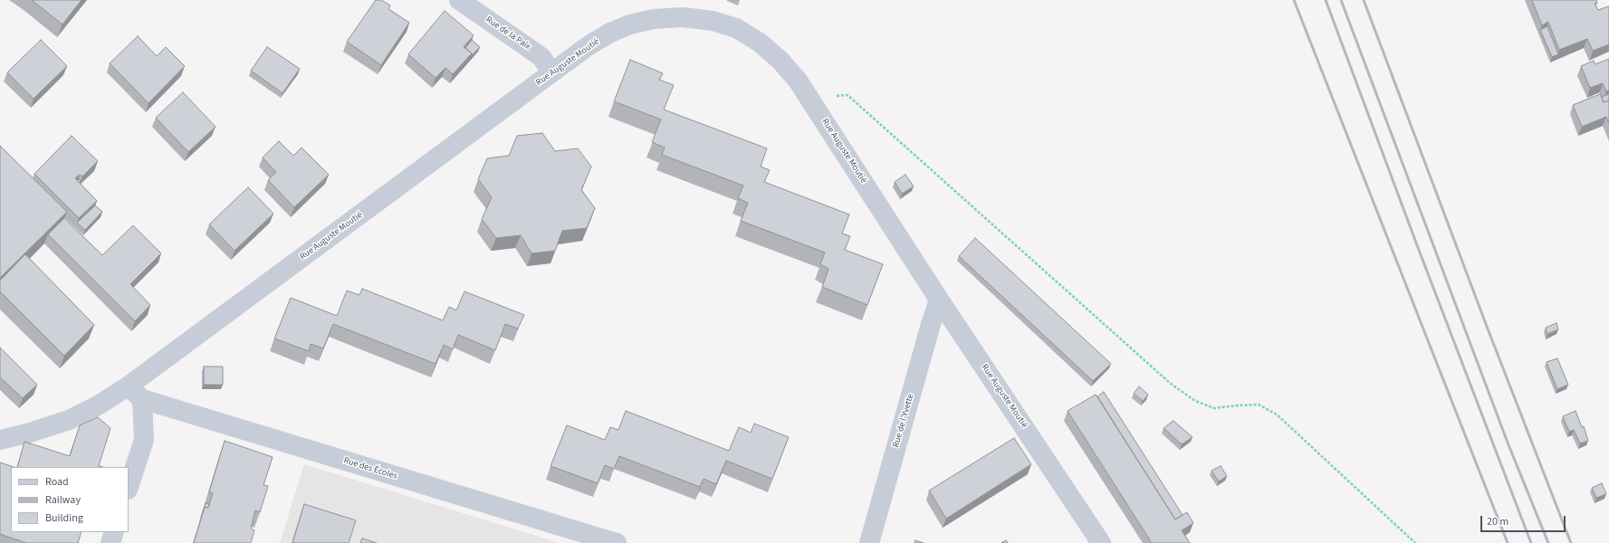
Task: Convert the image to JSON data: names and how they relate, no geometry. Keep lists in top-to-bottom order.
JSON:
{
  "streets": {
    "street": [
      "Rue de la Paix",
      "Rue Auguste Moutié",
      "Rue de l'Yvette",
      "Rue des Écoles"
    ]
  },
  "crossings": [
    ["Rue de la Paix", "Rue Auguste Moutié"],
    ["Rue Auguste Moutié", "Rue de l'Yvette"],
    ["Rue Auguste Moutié", "Rue des Écoles"]
  ],
  "legend": ["Road", "Railway", "Building"],
  "scale_bar": "20 m"
}
